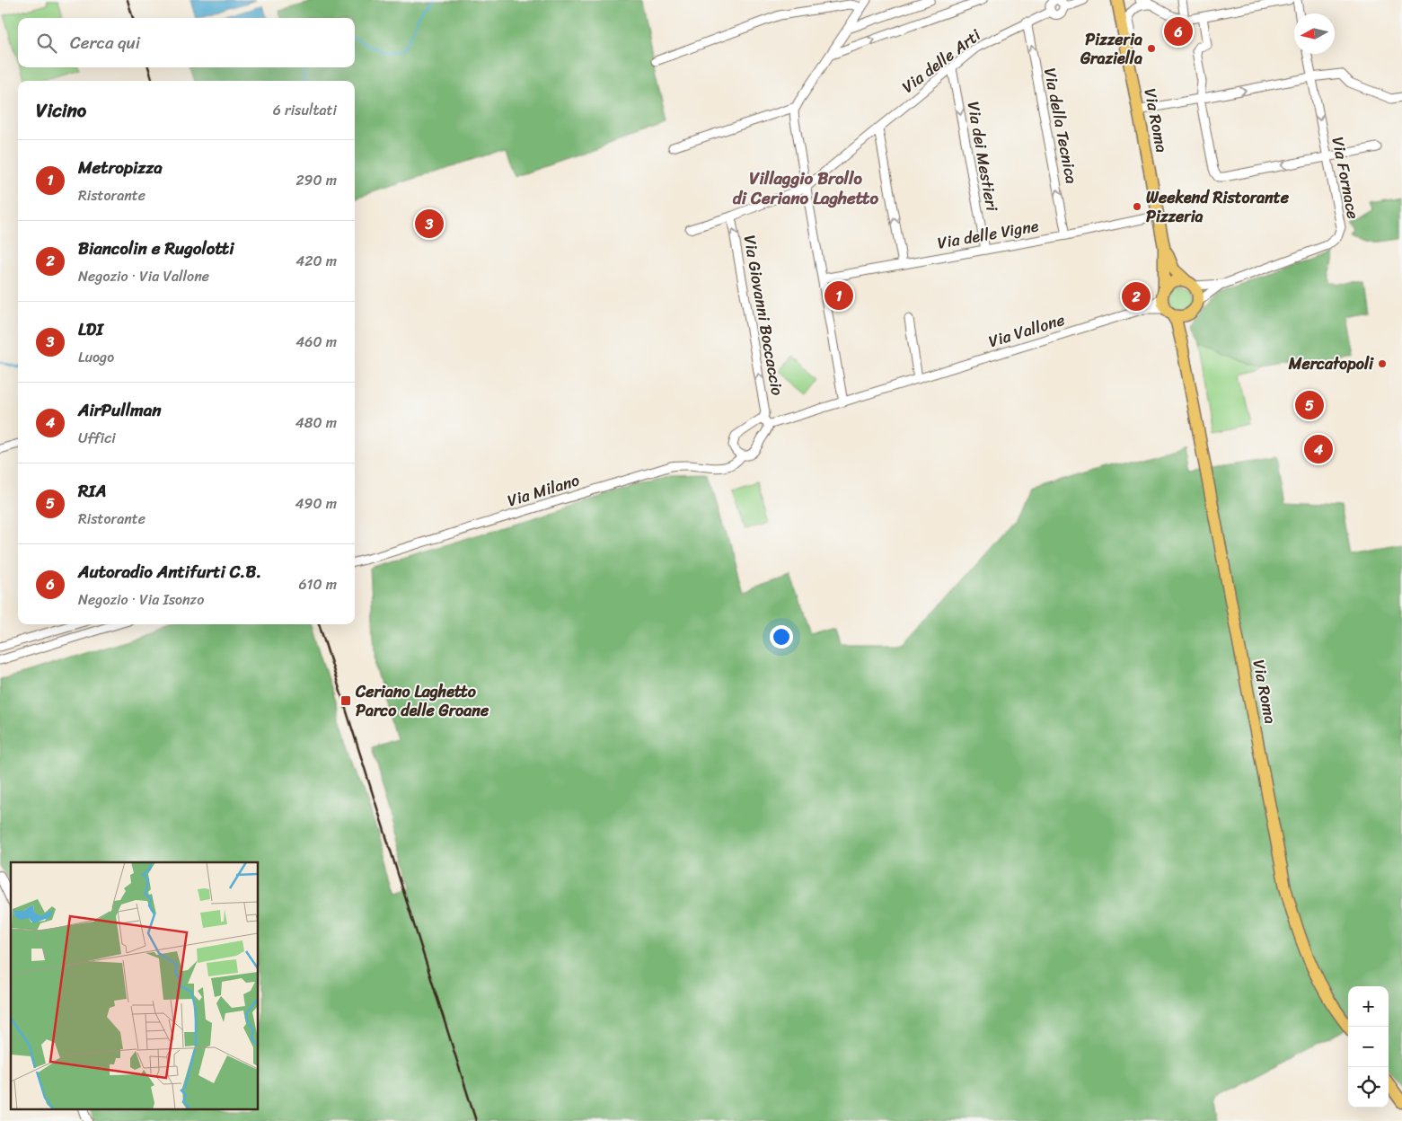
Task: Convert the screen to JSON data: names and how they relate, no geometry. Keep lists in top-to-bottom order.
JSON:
{
  "streets": {
    "main road": ["Via Roma"],
    "street": [
      "Via delle Arti",
      "Via della Tecnica",
      "Via dei Mestieri",
      "Via Fornace",
      "Via delle Vigne",
      "Via Giovanni Boccaccio",
      "Via Vallone",
      "Via Milano"
    ]
  },
  "crossings": [
    ["Via delle Arti", "Via della Tecnica"],
    ["Via delle Arti", "Via dei Mestieri"],
    ["Via delle Arti", "Via Giovanni Boccaccio"],
    ["Via Roma", "Via Fornace"],
    ["Via Roma", "Via delle Vigne"],
    ["Via Roma", "Via Vallone"],
    ["Via della Tecnica", "Via delle Vigne"],
    ["Via dei Mestieri", "Via delle Vigne"],
    ["Via Fornace", "Via Vallone"],
    ["Via Giovanni Boccaccio", "Via Milano"]
  ],
  "one_way": ["Via della Tecnica", "Via dei Mestieri", "Via Giovanni Boccaccio"],
  "districts": ["Villaggio Brollo di Ceriano Laghetto"],
  "places": {
    "other": ["Pizzeria Graziella", "Weekend Ristorante Pizzeria", "Mercatopoli"],
    "transit": ["Ceriano Laghetto Parco delle Groane"]
  },
  "north": "left",
  "page": {
    "pins": [
      "6",
      "3",
      "1",
      "2",
      "5",
      "4"
    ],
    "search": "Cerca qui",
    "heading": ["Vicino", "6 risultati"],
    "list": [
      {
        "mark": "1",
        "name": "Metropizza",
        "note": "Ristorante",
        "value": "290 m"
      },
      {
        "mark": "2",
        "name": "Biancolin e Rugolotti",
        "note": "Negozio · Via Vallone",
        "value": "420 m"
      },
      {
        "mark": "3",
        "name": "LDI",
        "note": "Luogo",
        "value": "460 m"
      },
      {
        "mark": "4",
        "name": "AirPullman",
        "note": "Uffici",
        "value": "480 m"
      },
      {
        "mark": "5",
        "name": "RIA",
        "note": "Ristorante",
        "value": "490 m"
      },
      {
        "mark": "6",
        "name": "Autoradio Antifurti C.B.",
        "note": "Negozio · Via Isonzo",
        "value": "610 m"
      }
    ],
    "map_buttons": ["+", "−"]
  }
}
